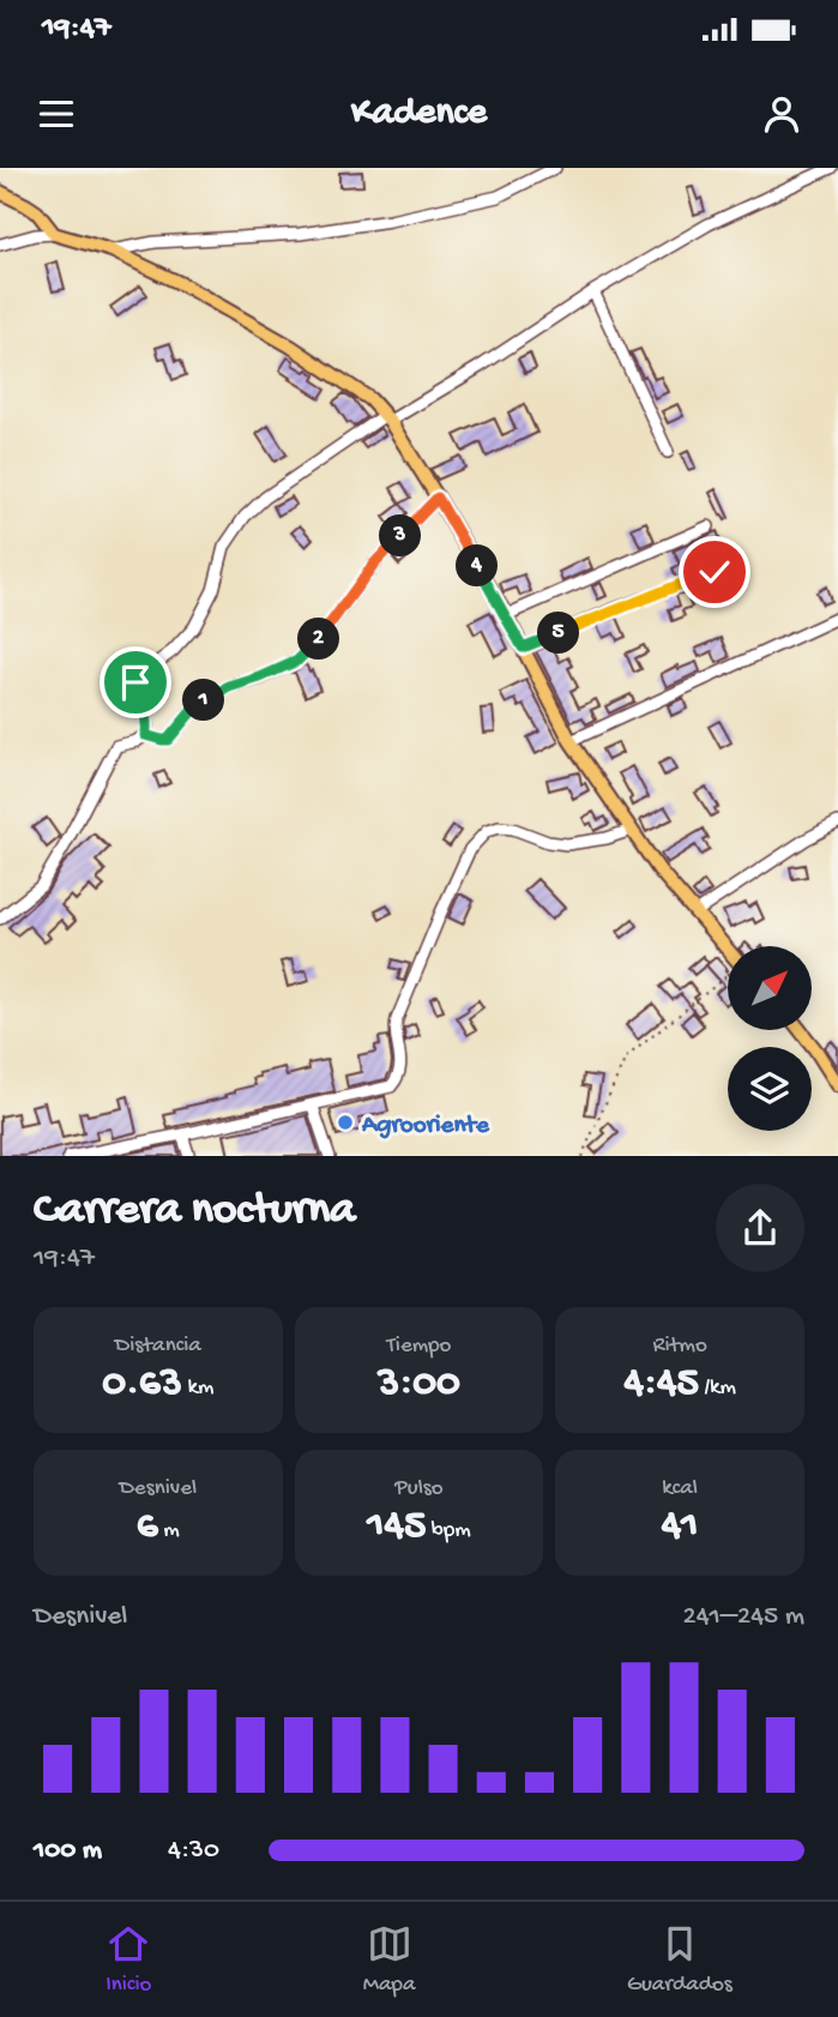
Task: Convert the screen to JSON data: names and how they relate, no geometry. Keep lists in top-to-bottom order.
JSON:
{
  "places": ["Agrooriente"],
  "north": "top right",
  "page": {
    "status": "19:47",
    "header": "Kadence",
    "pins": [
      "3",
      "4",
      "5",
      "2",
      "1"
    ],
    "heading": ["Carrera nocturna", "19:47"],
    "stats": [
      ["Distancia", "0.63 km"],
      ["Tiempo", "3:00"],
      ["Ritmo", "4:45 /km"],
      ["Desnivel", "6 m"],
      ["Pulso", "145 bpm"],
      ["kcal", "41"]
    ],
    "chart": ["Desnivel", "241–245 m"],
    "list": [
      {
        "name": "100 m",
        "note": "4:30"
      }
    ],
    "tabs": ["Inicio", "Mapa", "Guardados"]
  }
}
